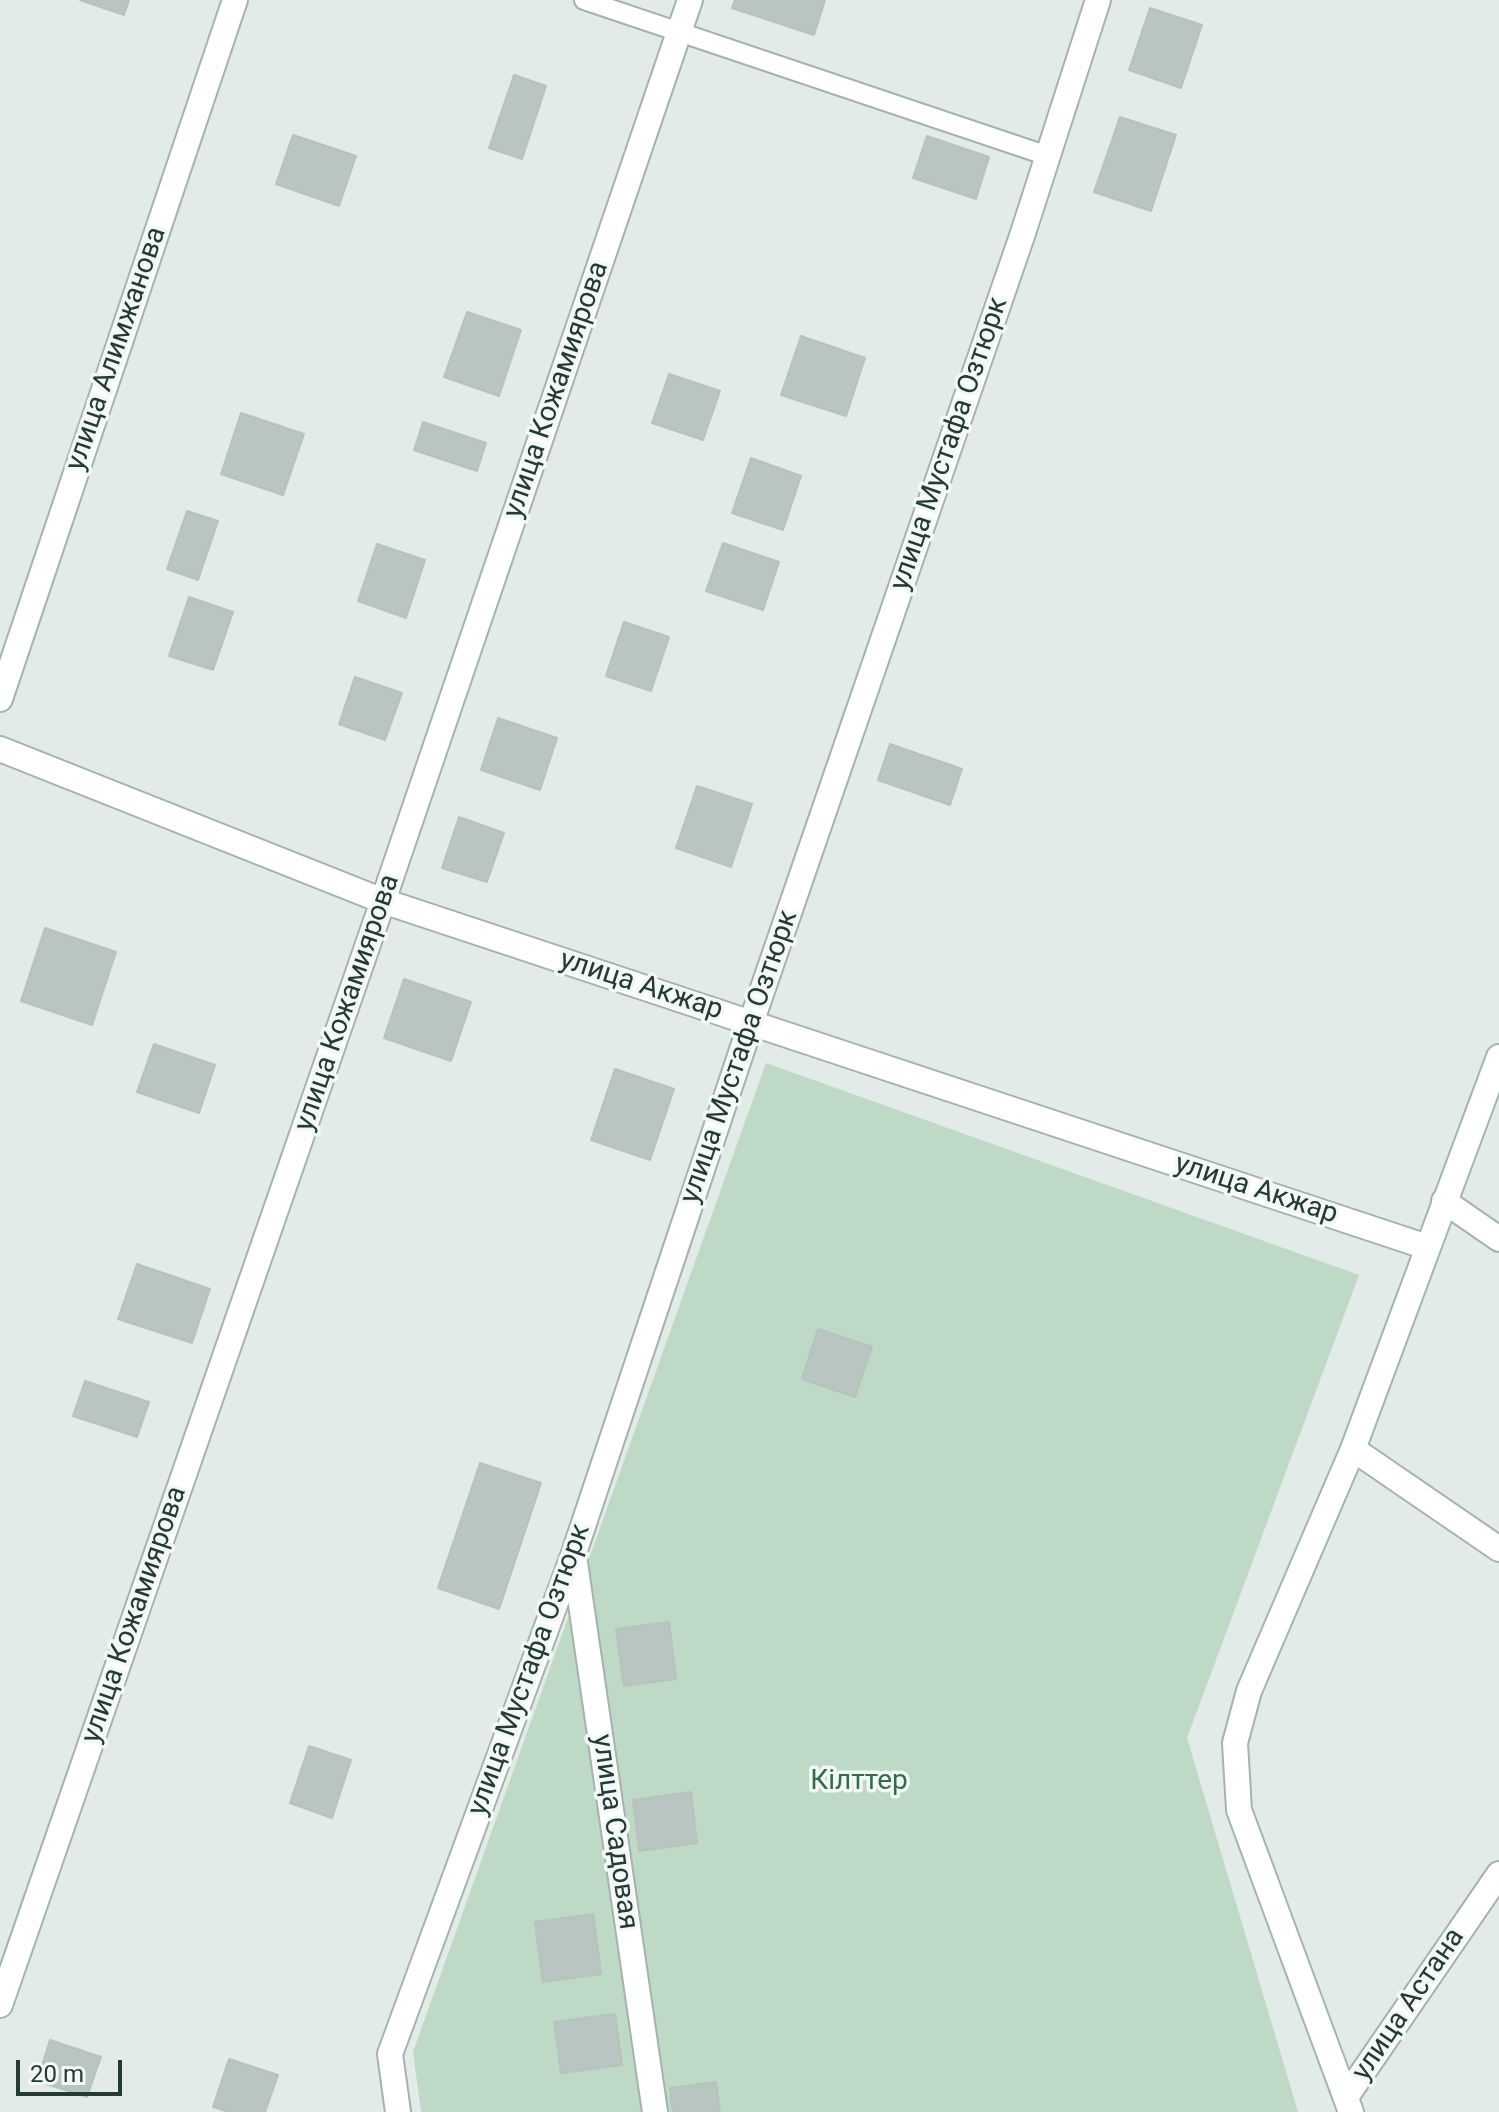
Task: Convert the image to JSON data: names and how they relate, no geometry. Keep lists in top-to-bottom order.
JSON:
{
  "streets": {
    "street": [
      "улица Алимжанова",
      "улица Кожамиярова",
      "улица Мустафа Озтюрк",
      "улица Акжар",
      "улица Садовая",
      "улица Астана"
    ]
  },
  "crossings": [
    ["улица Кожамиярова", "улица Акжар"],
    ["улица Мустафа Озтюрк", "улица Акжар"],
    ["улица Мустафа Озтюрк", "улица Садовая"]
  ],
  "parks": ["Кілттер"],
  "scale_bar": "20 m"
}
